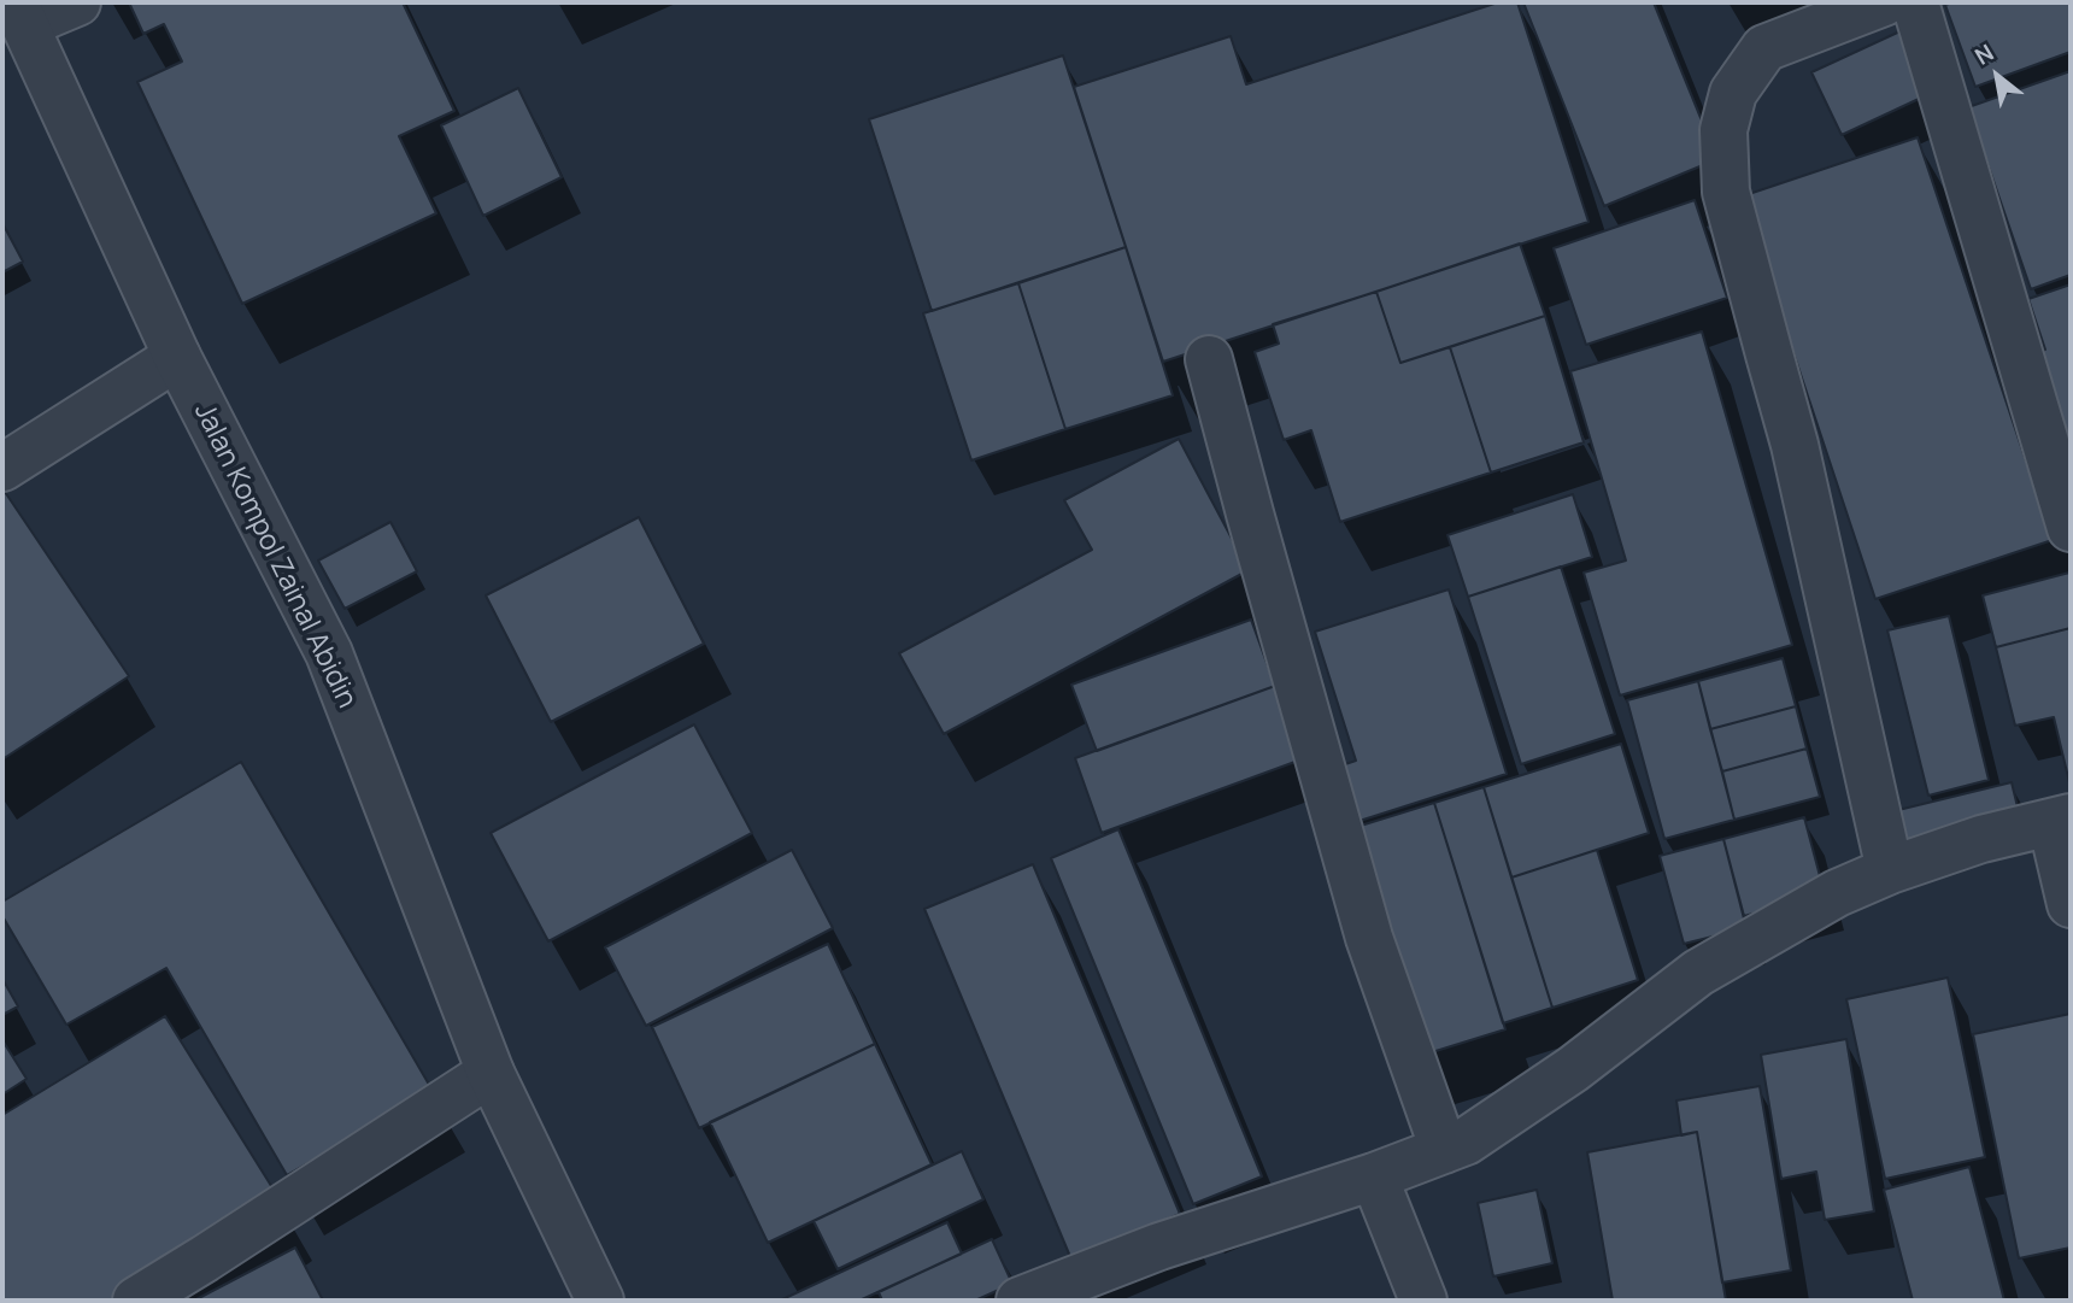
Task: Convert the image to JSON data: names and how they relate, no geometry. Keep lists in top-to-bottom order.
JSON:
{
  "streets": {
    "street": ["Jalan Kompol Zainal Abidin"]
  },
  "north": "top left"
}
